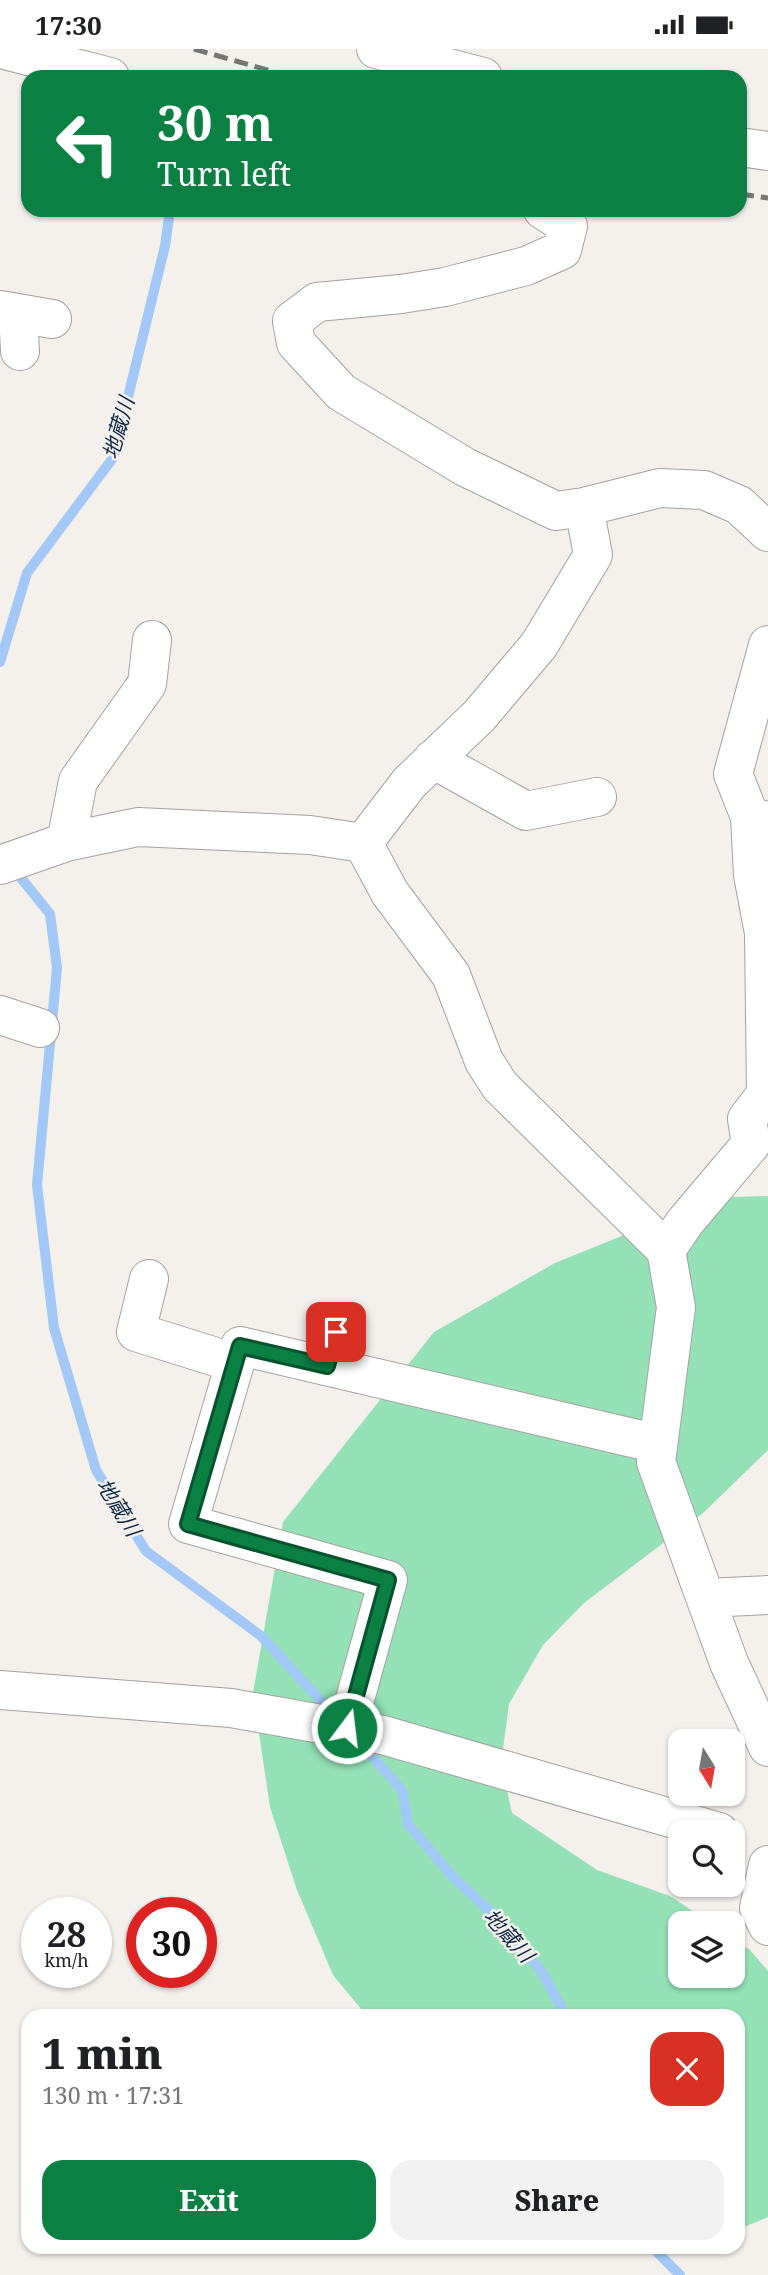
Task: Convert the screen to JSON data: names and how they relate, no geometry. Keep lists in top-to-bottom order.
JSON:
{
  "water": ["地蔵川"],
  "north": "bottom",
  "page": {
    "status": "17:30",
    "turn": ["30 m", "Turn left"],
    "speed": "28 km/h",
    "limit": "30",
    "heading": ["1 min", "130 m · 17:31"],
    "buttons": ["Exit", "Share"]
  }
}
